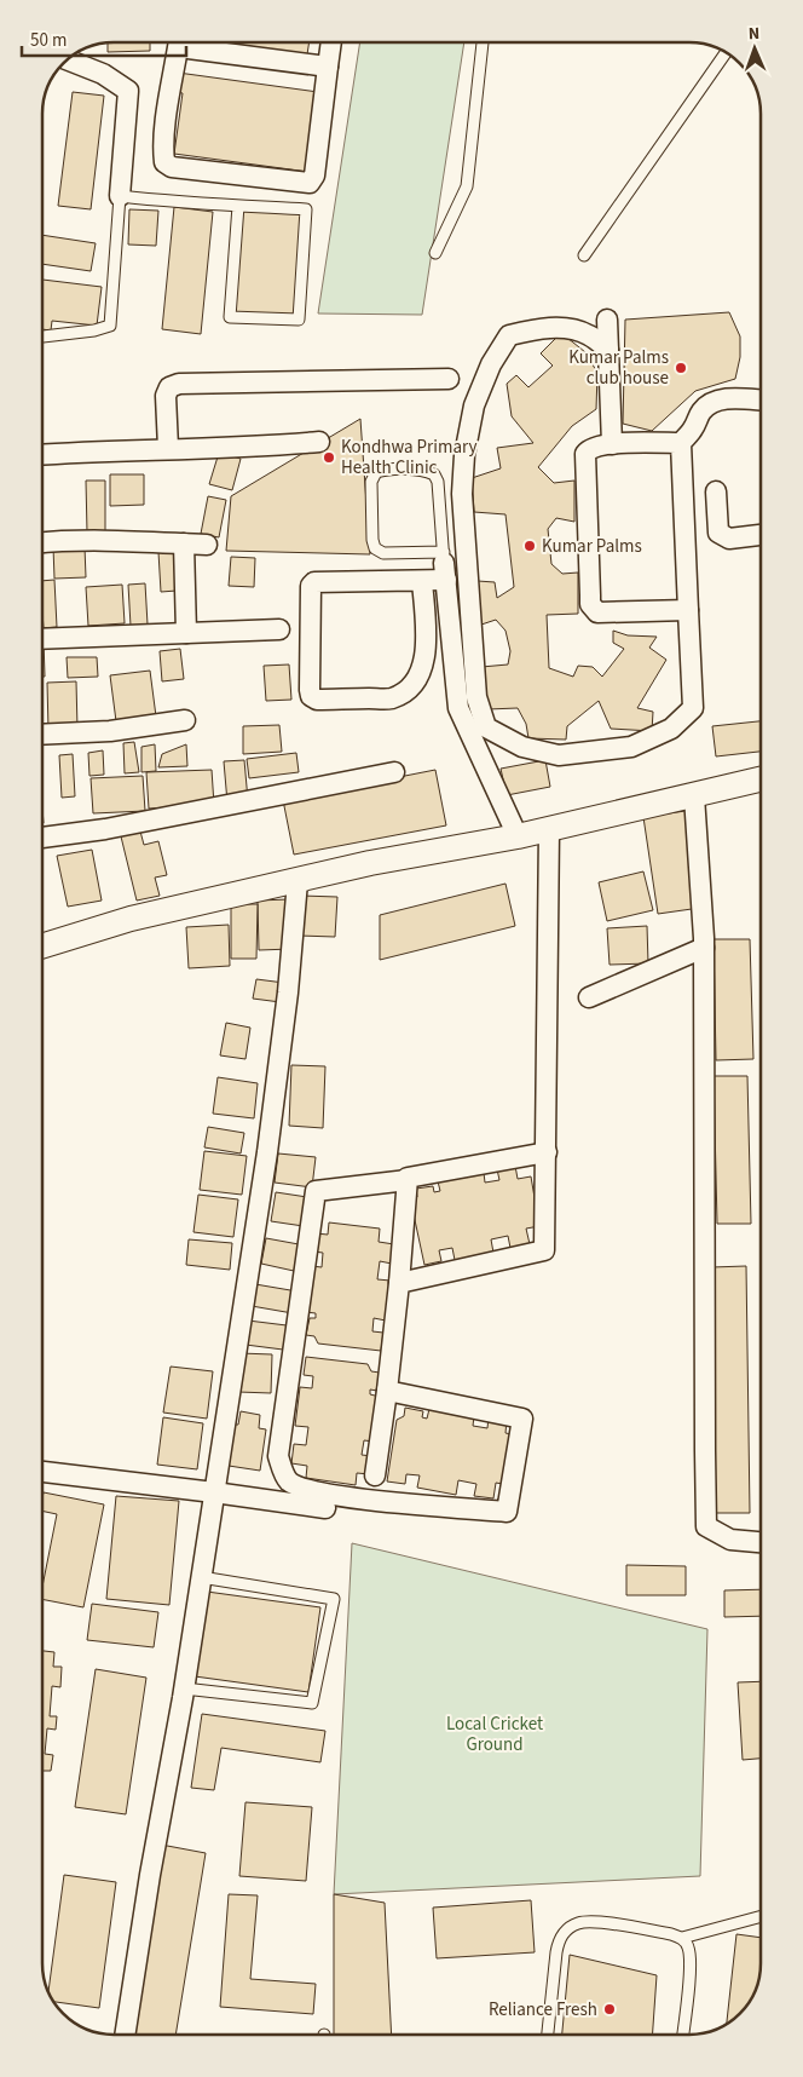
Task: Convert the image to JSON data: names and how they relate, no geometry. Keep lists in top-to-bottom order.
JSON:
{
  "parks": ["Local Cricket Ground"],
  "places": [
    "Kumar Palms club house",
    "Kondhwa Primary Health Clinic",
    "Kumar Palms",
    "Reliance Fresh"
  ],
  "scale_bar": "50 m",
  "north": "top"
}
